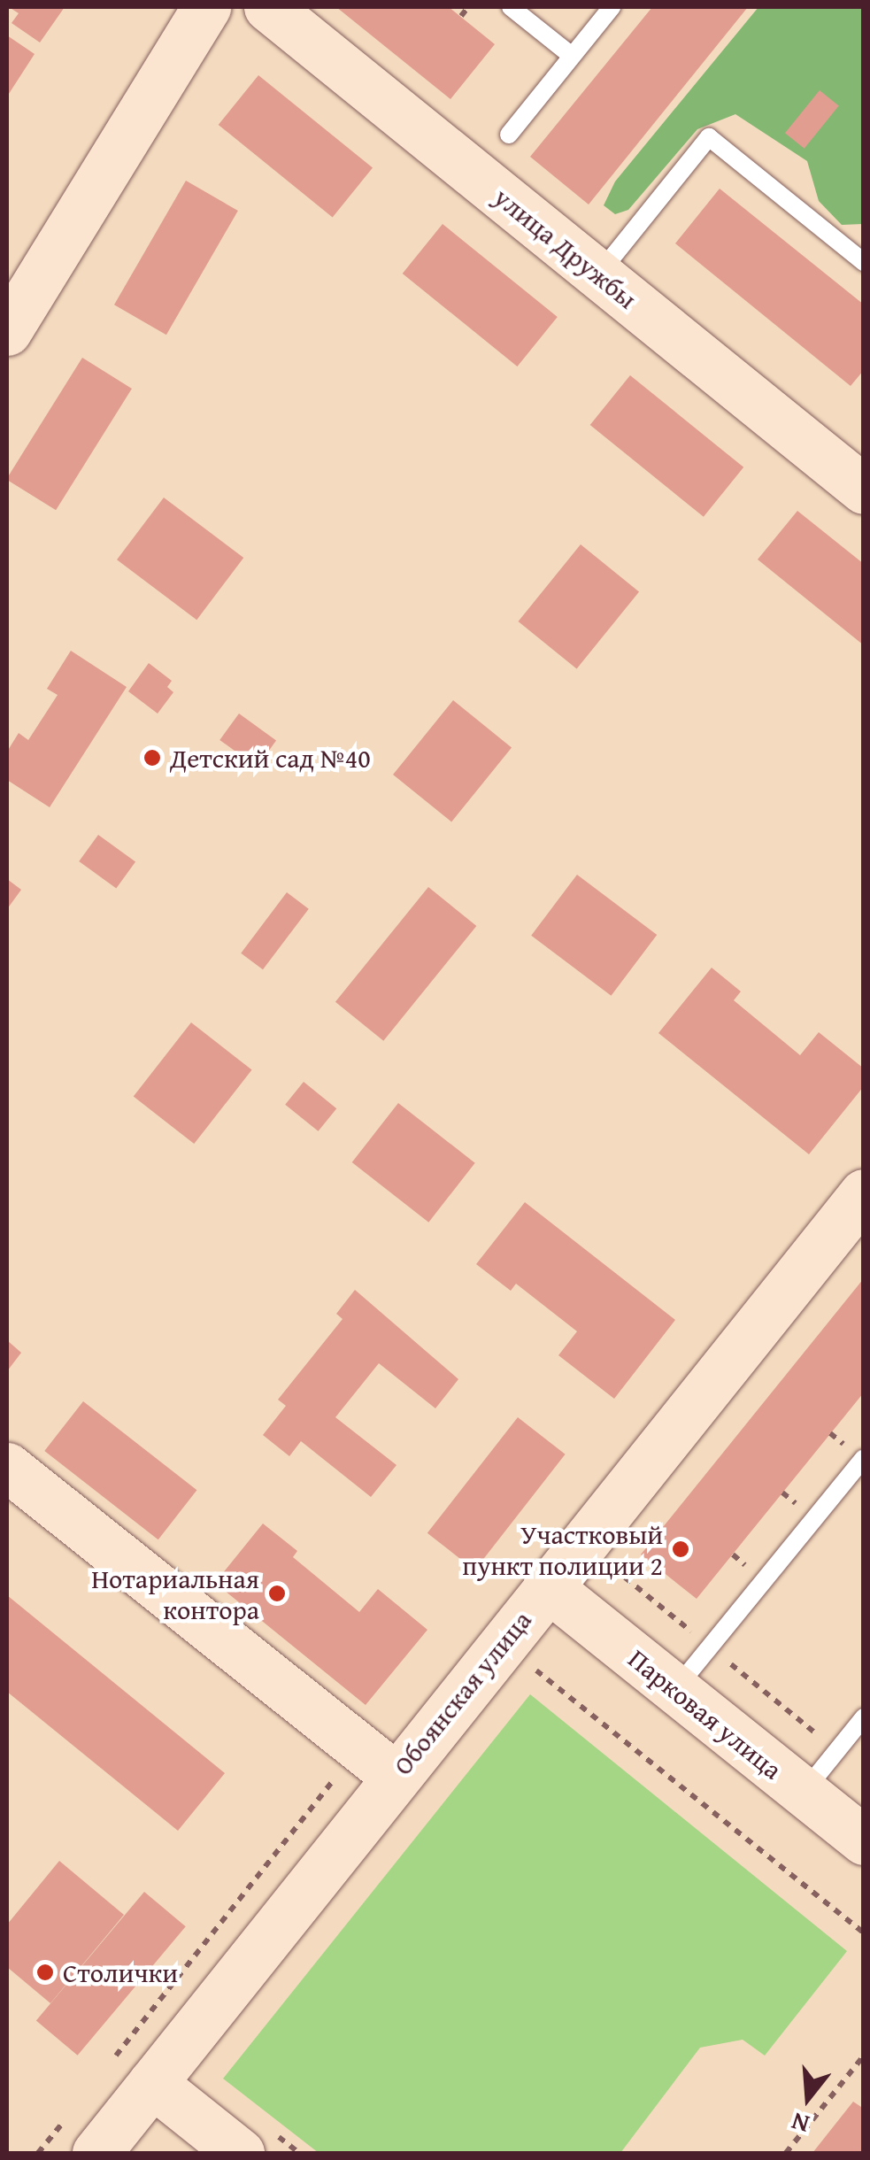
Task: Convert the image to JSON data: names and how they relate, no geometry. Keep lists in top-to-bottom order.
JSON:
{
  "streets": {
    "street": ["улица Дружбы", "Обоянская улица", "Парковая улица"]
  },
  "crossings": [
    ["Обоянская улица", "Парковая улица"]
  ],
  "places": [
    "Детский сад №40",
    "Участковый пункт полиции 2",
    "Нотариальная контора",
    "Столички"
  ],
  "north": "bottom"
}
